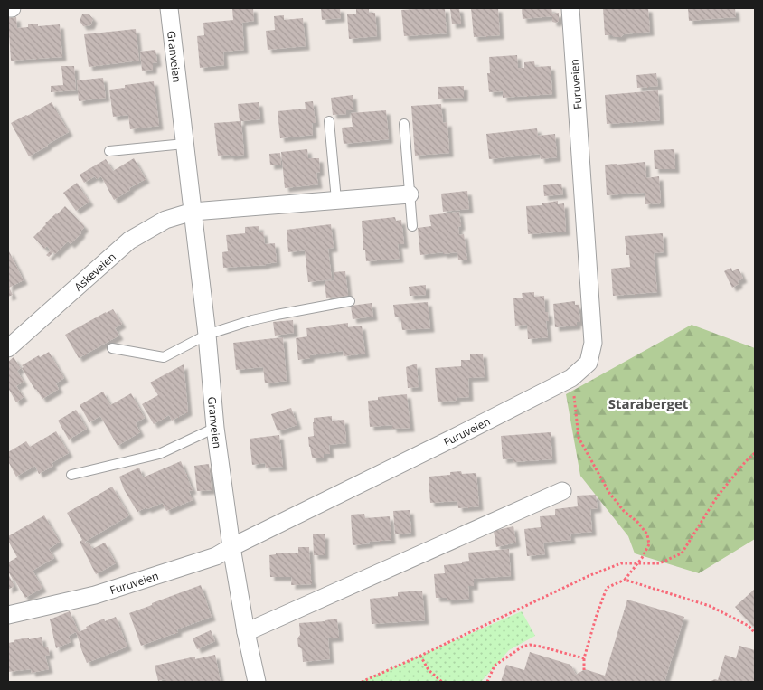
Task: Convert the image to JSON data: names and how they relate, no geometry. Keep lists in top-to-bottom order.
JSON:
{
  "streets": {
    "street": ["Granveien", "Furuveien", "Askeveien"]
  },
  "crossings": [
    ["Granveien", "Furuveien"],
    ["Granveien", "Askeveien"]
  ],
  "districts": ["Staraberget"]
}
